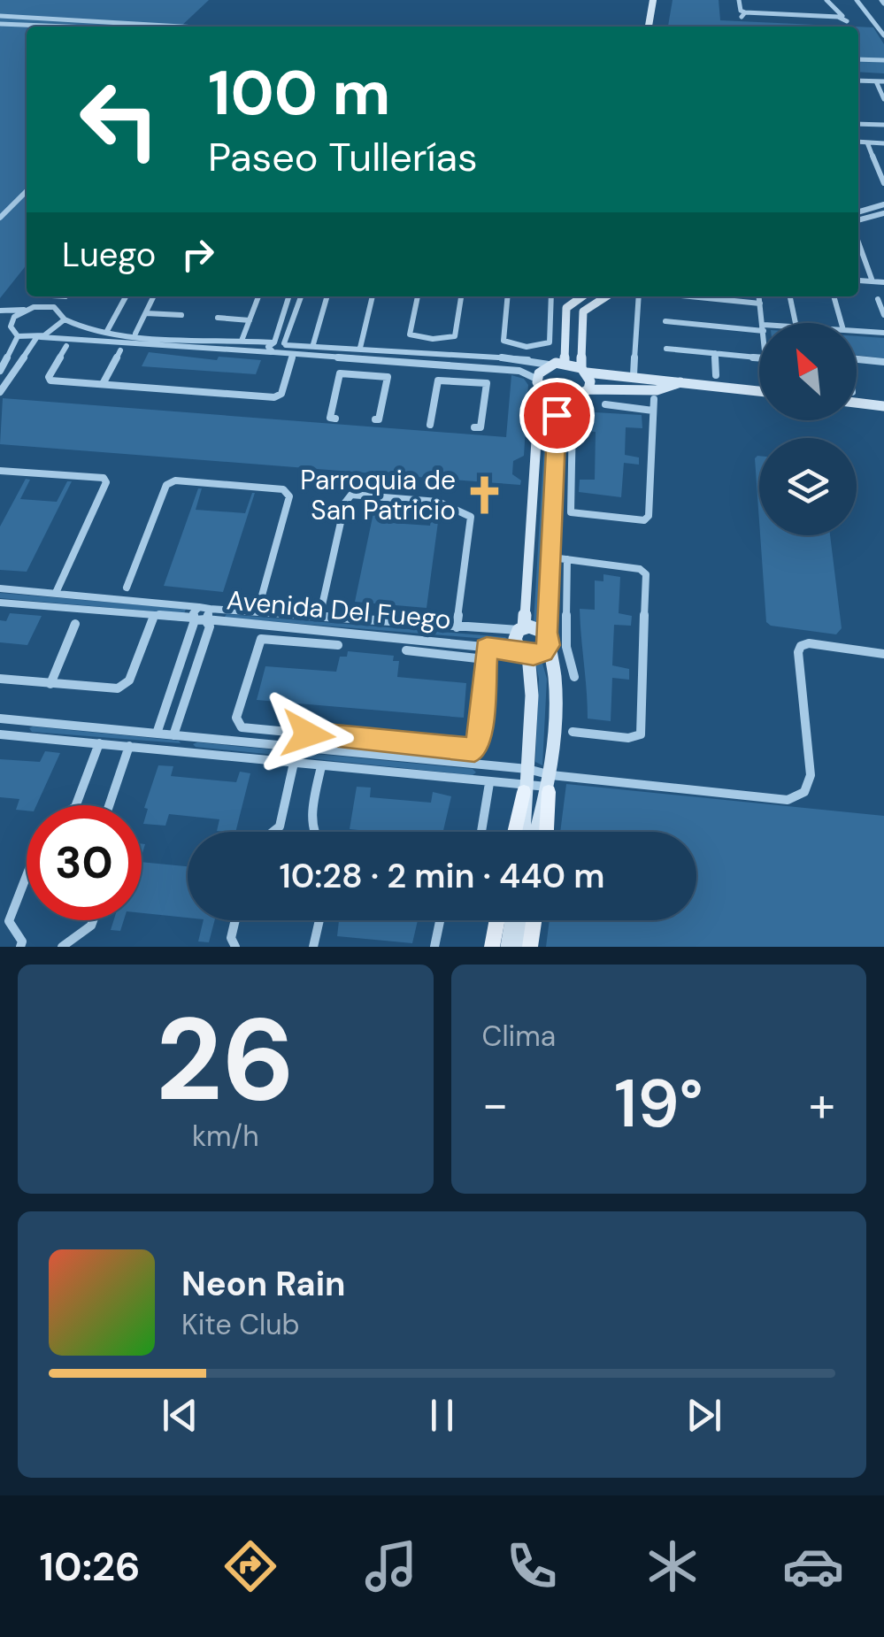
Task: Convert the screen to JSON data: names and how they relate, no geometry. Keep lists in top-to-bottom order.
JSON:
{
  "streets": {
    "street": ["Avenida Del Fuego"]
  },
  "places": {
    "church": ["Parroquia de San Patricio"]
  },
  "north": "top left",
  "page": {
    "turn": ["100 m", "Paseo Tullerías"],
    "then": "Luego",
    "limit": "30",
    "trip": "10:28 · 2 min · 440 m",
    "tile": [
      ["26", "km/h"],
      "Clima"
    ],
    "heat": ["−", "19°", "+"],
    "song": ["Neon Rain", "Kite Club"],
    "tabs": "10:26"
  }
}
